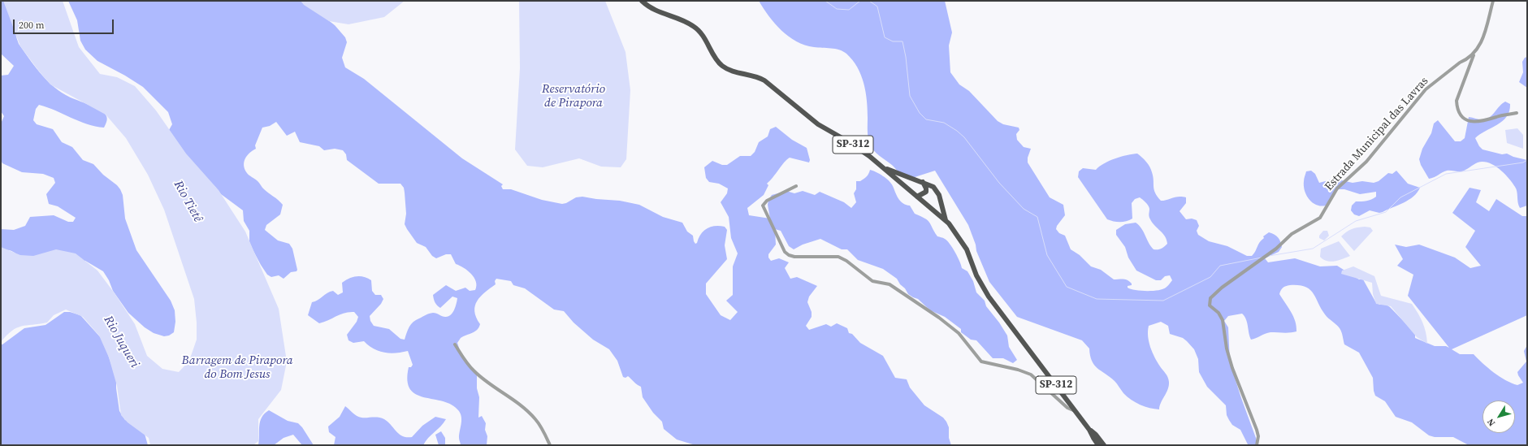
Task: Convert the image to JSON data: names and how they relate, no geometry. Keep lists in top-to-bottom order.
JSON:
{
  "streets": {
    "main road": ["SP-312"],
    "street": ["Estrada Municipal das Lavras"]
  },
  "water": [
    "Reservatório de Pirapora",
    "Rio Tietê",
    "Rio Juqueri",
    "Barragem de Pirapora do Bom Jesus"
  ],
  "scale_bar": "200 m",
  "north": "bottom left"
}
